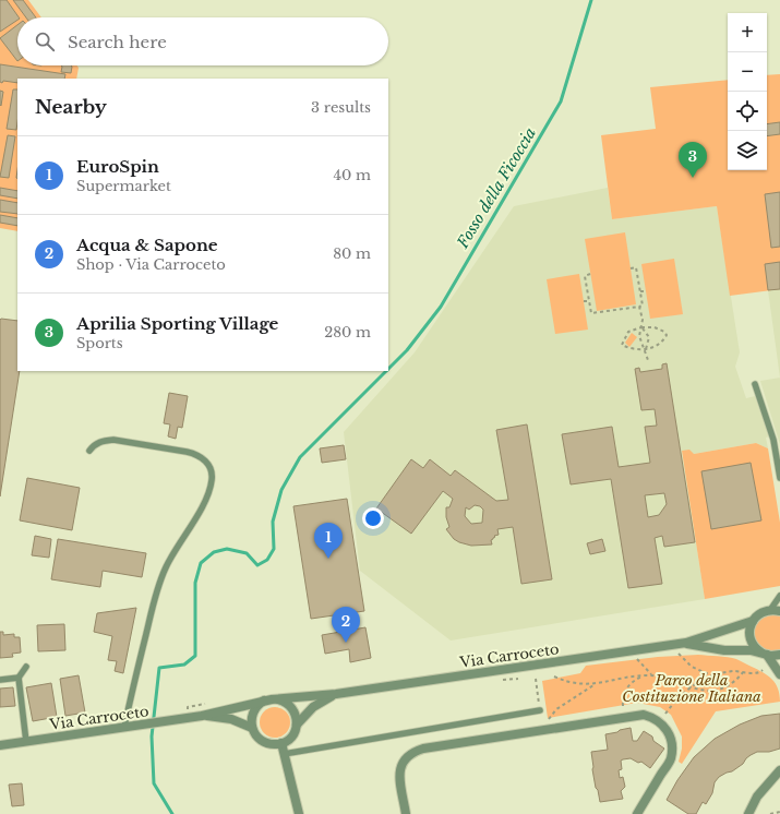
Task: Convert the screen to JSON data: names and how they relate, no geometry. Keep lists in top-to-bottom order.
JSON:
{
  "streets": {
    "street": ["Via Carroceto"]
  },
  "water": ["Fosso della Ficoccia"],
  "parks": ["Parco della Costituzione Italiana"],
  "page": {
    "map_buttons": ["+", "−"],
    "search": "Search here",
    "heading": ["Nearby", "3 results"],
    "list": [
      {
        "mark": "1",
        "name": "EuroSpin",
        "note": "Supermarket",
        "value": "40 m"
      },
      {
        "mark": "2",
        "name": "Acqua & Sapone",
        "note": "Shop · Via Carroceto",
        "value": "80 m"
      },
      {
        "mark": "3",
        "name": "Aprilia Sporting Village",
        "note": "Sports",
        "value": "280 m"
      }
    ],
    "pins": ["3", "1", "2"]
  }
}
